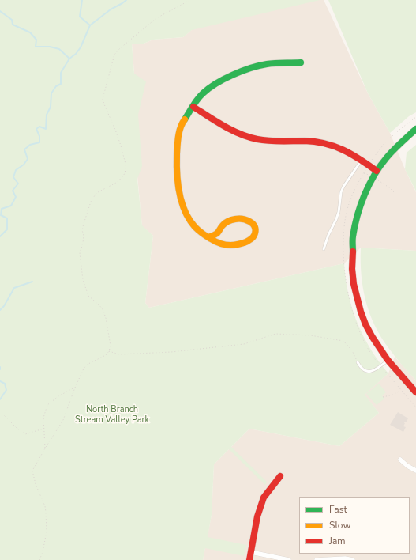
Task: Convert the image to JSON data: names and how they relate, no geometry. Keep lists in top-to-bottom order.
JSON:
{
  "parks": ["North Branch Stream Valley Park"],
  "legend": ["Fast", "Slow", "Jam"]
}
